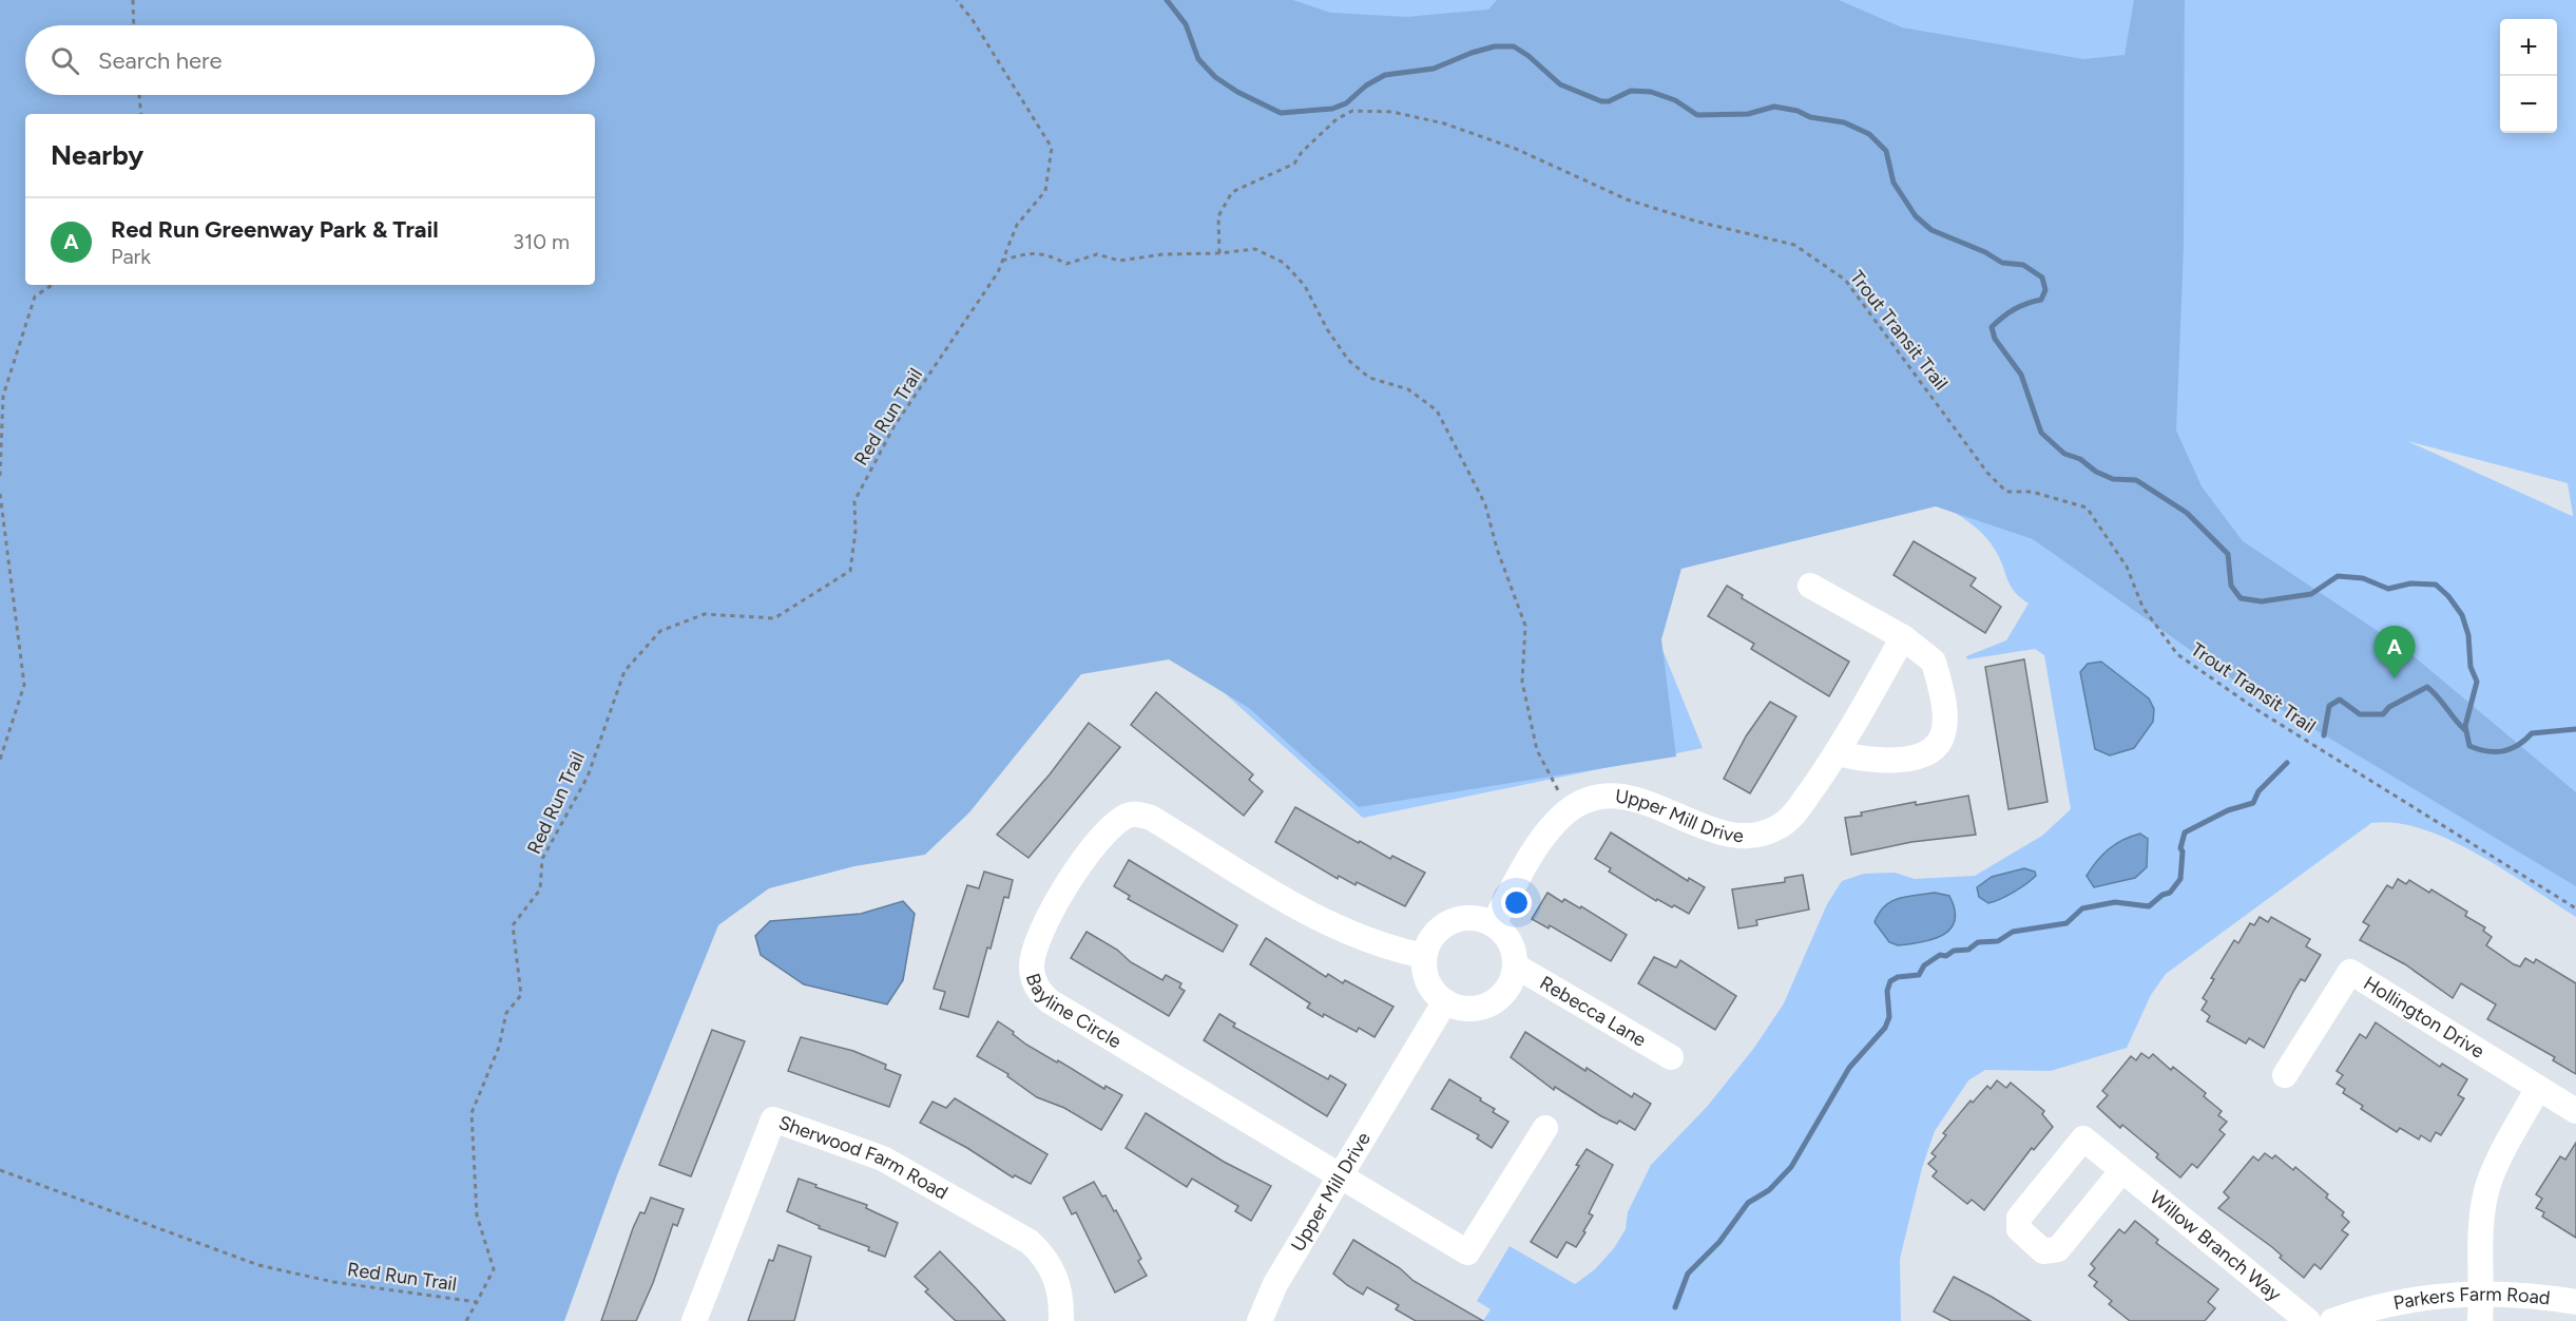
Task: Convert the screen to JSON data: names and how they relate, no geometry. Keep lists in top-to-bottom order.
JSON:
{
  "streets": {
    "street": [
      "Upper Mill Drive",
      "Bayline Circle",
      "Rebecca Lane",
      "Hollington Drive",
      "Sherwood Farm Road",
      "Willow Branch Way",
      "Parkers Farm Road"
    ],
    "path": ["Trout Transit Trail", "Red Run Trail"]
  },
  "crossings": [
    ["Upper Mill Drive", "Bayline Circle"],
    ["Upper Mill Drive", "Rebecca Lane"],
    ["Bayline Circle", "Rebecca Lane"]
  ],
  "page": {
    "map_buttons": ["+", "−"],
    "search": "Search here",
    "heading": "Nearby",
    "list": [
      {
        "mark": "A",
        "name": "Red Run Greenway Park & Trail",
        "note": "Park",
        "value": "310 m"
      }
    ],
    "pins": "A"
  }
}
